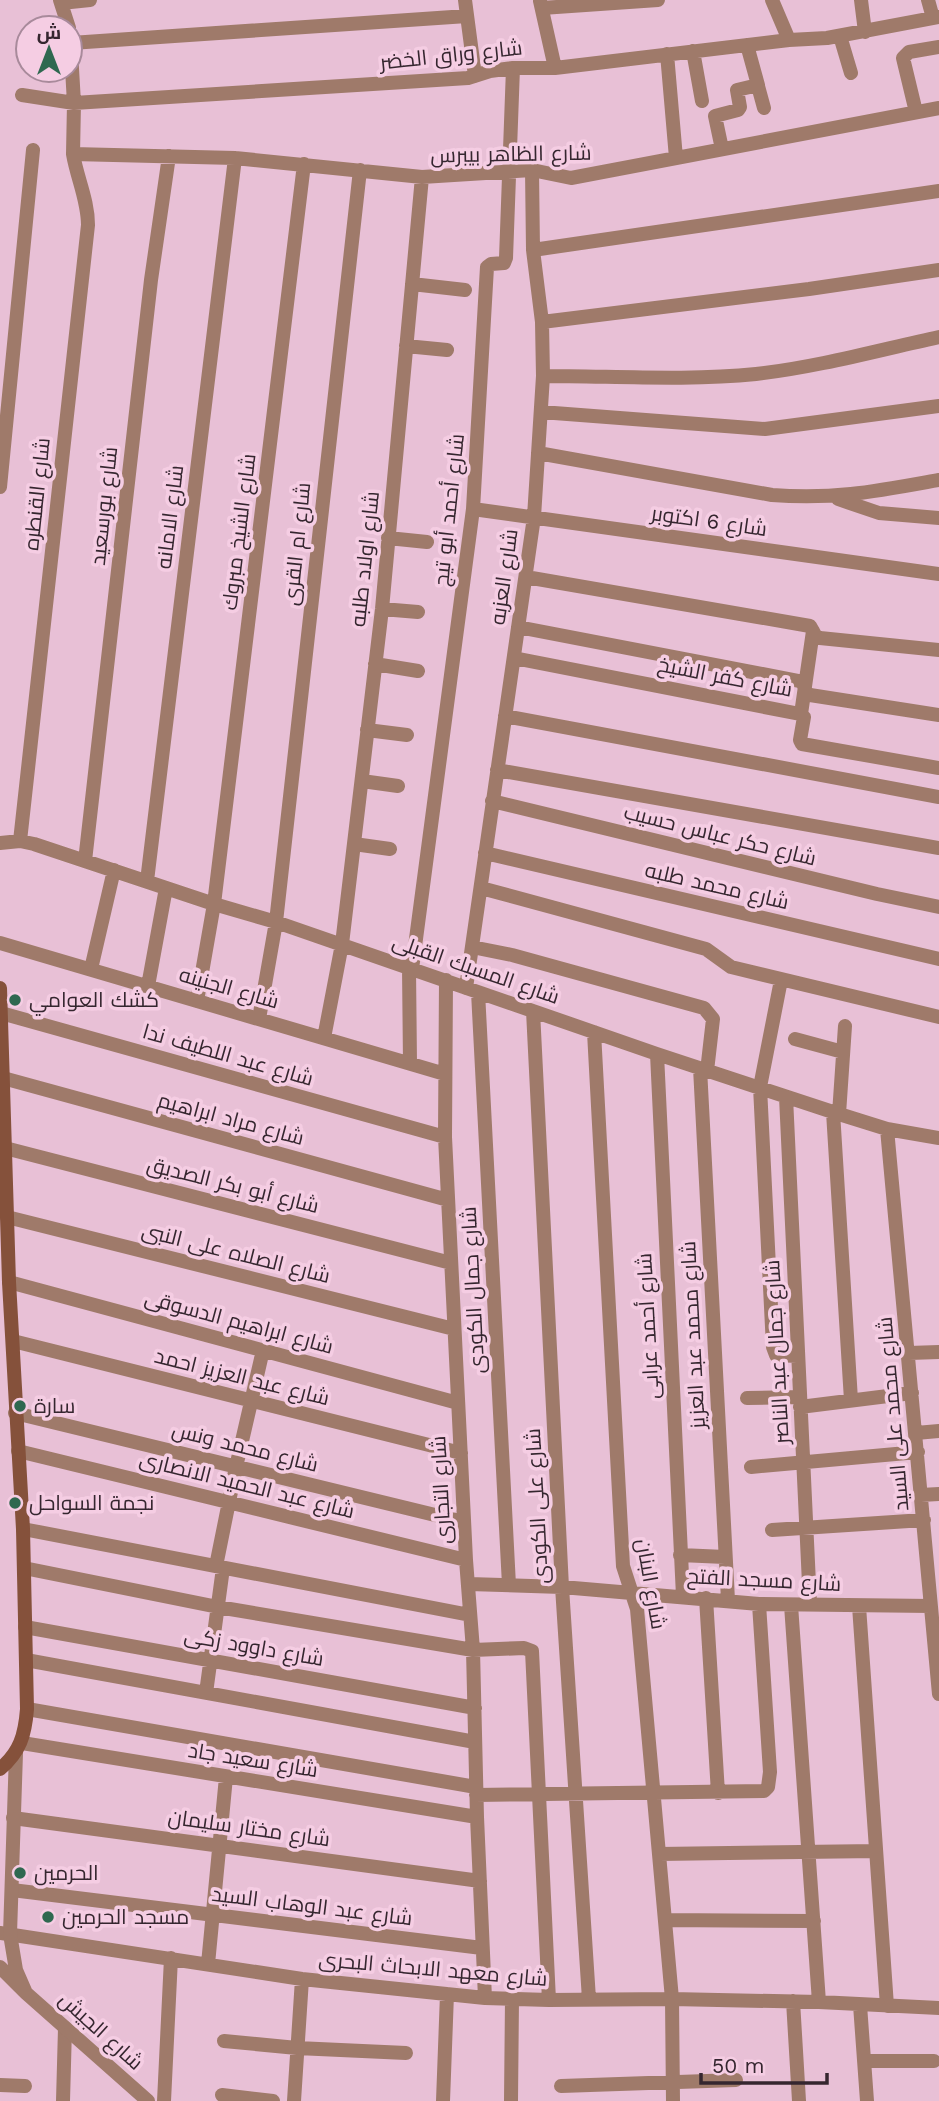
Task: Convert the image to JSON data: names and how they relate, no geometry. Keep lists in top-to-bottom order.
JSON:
{
  "streets": {
    "street": [
      "شارع وراق الخضر",
      "شارع الظاهر بيبرس",
      "شارع القنطره",
      "شارع بورسعيد",
      "شارع أحمد أبو تيج",
      "شارع الامانه",
      "شارع 6 اكتوبر",
      "شارع الشيخ مبروك",
      "شارع ام القرى",
      "شارع اولاد طلبه",
      "شارع العزبه",
      "شارع كفر الشيخ",
      "شارع حكر عباس حسيب",
      "شارع محمد طلبه",
      "شارع المسبك القبلى",
      "شارع الجنينه",
      "شارع عبد اللطيف ندا",
      "شارع مراد ابراهيم",
      "شارع أبو بكر الصديق",
      "شارع الصلاه على النبى",
      "شارع جمال الكودى",
      "شارع ابراهيم الدسوقى",
      "شارع أحمد عرابى",
      "شارع محمد عبد العزيز",
      "شارع جمال عبد الناصر",
      "شارع عبد العزيز احمد",
      "شارع محمد على السيد",
      "شارع محمد ونس",
      "شارع عبد الحميد الانصارى",
      "شارع التجارى",
      "شارع على الكودى",
      "شارع مسجد الفتح",
      "شارع البنان",
      "شارع داوود زكى",
      "شارع سعيد جاد",
      "شارع مختار سليمان",
      "شارع عبد الوهاب السيد",
      "شارع معهد الابحاث البحرى",
      "شارع الجيش"
    ]
  },
  "crossings": [
    ["شارع وراق الخضر", "شارع أحمد أبو تيج"],
    ["شارع الظاهر بيبرس", "شارع القنطره"],
    ["شارع الظاهر بيبرس", "شارع بورسعيد"],
    ["شارع الظاهر بيبرس", "شارع أحمد أبو تيج"],
    ["شارع الظاهر بيبرس", "شارع الامانه"],
    ["شارع الظاهر بيبرس", "شارع الشيخ مبروك"],
    ["شارع الظاهر بيبرس", "شارع ام القرى"],
    ["شارع الظاهر بيبرس", "شارع اولاد طلبه"],
    ["شارع الظاهر بيبرس", "شارع العزبه"],
    ["شارع القنطره", "شارع المسبك القبلى"],
    ["شارع بورسعيد", "شارع المسبك القبلى"],
    ["شارع أحمد أبو تيج", "شارع 6 اكتوبر"],
    ["شارع أحمد أبو تيج", "شارع المسبك القبلى"],
    ["شارع أحمد أبو تيج", "شارع الجنينه"],
    ["شارع الامانه", "شارع المسبك القبلى"],
    ["شارع 6 اكتوبر", "شارع العزبه"],
    ["شارع الشيخ مبروك", "شارع المسبك القبلى"],
    ["شارع الشيخ مبروك", "شارع الجنينه"],
    ["شارع ام القرى", "شارع المسبك القبلى"],
    ["شارع ام القرى", "شارع الجنينه"],
    ["شارع اولاد طلبه", "شارع المسبك القبلى"],
    ["شارع اولاد طلبه", "شارع الجنينه"],
    ["شارع العزبه", "شارع كفر الشيخ"],
    ["شارع العزبه", "شارع حكر عباس حسيب"],
    ["شارع العزبه", "شارع محمد طلبه"],
    ["شارع العزبه", "شارع المسبك القبلى"],
    ["شارع العزبه", "شارع جمال الكودى"],
    ["شارع العزبه", "شارع محمد عبد العزيز"],
    ["شارع المسبك القبلى", "شارع جمال الكودى"],
    ["شارع المسبك القبلى", "شارع أحمد عرابى"],
    ["شارع المسبك القبلى", "شارع محمد عبد العزيز"],
    ["شارع المسبك القبلى", "شارع جمال عبد الناصر"],
    ["شارع المسبك القبلى", "شارع محمد على السيد"],
    ["شارع المسبك القبلى", "شارع التجارى"],
    ["شارع المسبك القبلى", "شارع على الكودى"],
    ["شارع المسبك القبلى", "شارع البنان"],
    ["شارع الجنينه", "شارع التجارى"],
    ["شارع عبد اللطيف ندا", "شارع التجارى"],
    ["شارع مراد ابراهيم", "شارع التجارى"],
    ["شارع أبو بكر الصديق", "شارع التجارى"],
    ["شارع الصلاه على النبى", "شارع التجارى"],
    ["شارع جمال الكودى", "شارع مسجد الفتح"],
    ["شارع ابراهيم الدسوقى", "شارع التجارى"],
    ["شارع أحمد عرابى", "شارع مسجد الفتح"],
    ["شارع محمد عبد العزيز", "شارع مسجد الفتح"],
    ["شارع جمال عبد الناصر", "شارع مسجد الفتح"],
    ["شارع عبد العزيز احمد", "شارع التجارى"],
    ["شارع محمد على السيد", "شارع مسجد الفتح"],
    ["شارع محمد ونس", "شارع التجارى"],
    ["شارع عبد الحميد الانصارى", "شارع التجارى"],
    ["شارع التجارى", "شارع مسجد الفتح"],
    ["شارع التجارى", "شارع داوود زكى"],
    ["شارع التجارى", "شارع سعيد جاد"],
    ["شارع التجارى", "شارع مختار سليمان"],
    ["شارع التجارى", "شارع عبد الوهاب السيد"],
    ["شارع التجارى", "شارع معهد الابحاث البحرى"],
    ["شارع على الكودى", "شارع مسجد الفتح"],
    ["شارع على الكودى", "شارع معهد الابحاث البحرى"],
    ["شارع مسجد الفتح", "شارع البنان"],
    ["شارع البنان", "شارع معهد الابحاث البحرى"],
    ["شارع سعيد جاد", "شارع الجيش"],
    ["شارع مختار سليمان", "شارع الجيش"],
    ["شارع عبد الوهاب السيد", "شارع الجيش"],
    ["شارع معهد الابحاث البحرى", "شارع الجيش"]
  ],
  "places": [
    "كشك العوامي",
    "سارة",
    "نجمة السواحل",
    "الحرمين",
    "مسجد الحرمين"
  ],
  "scale_bar": "50 m",
  "north": "top"
}
